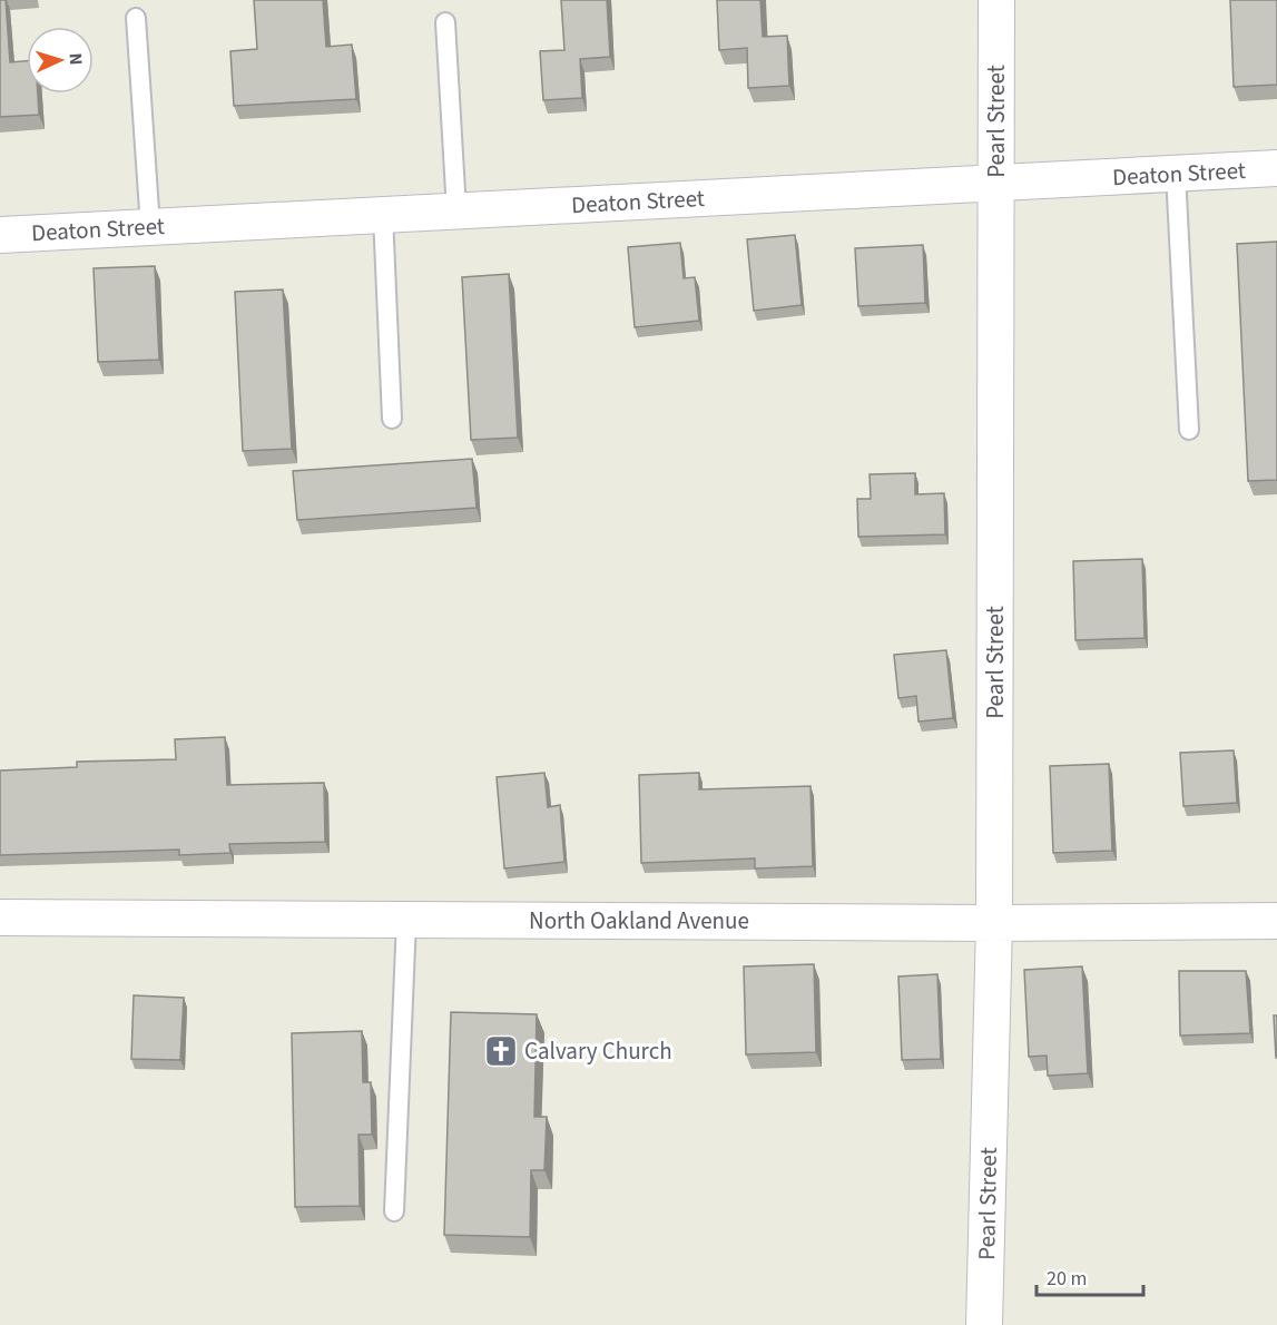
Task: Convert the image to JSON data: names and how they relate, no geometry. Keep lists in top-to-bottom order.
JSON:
{
  "streets": {
    "street": ["Pearl Street", "Deaton Street", "North Oakland Avenue"]
  },
  "crossings": [
    ["Pearl Street", "Deaton Street"],
    ["Pearl Street", "North Oakland Avenue"]
  ],
  "places": {
    "church": ["Calvary Church"]
  },
  "scale_bar": "20 m",
  "north": "right"
}
